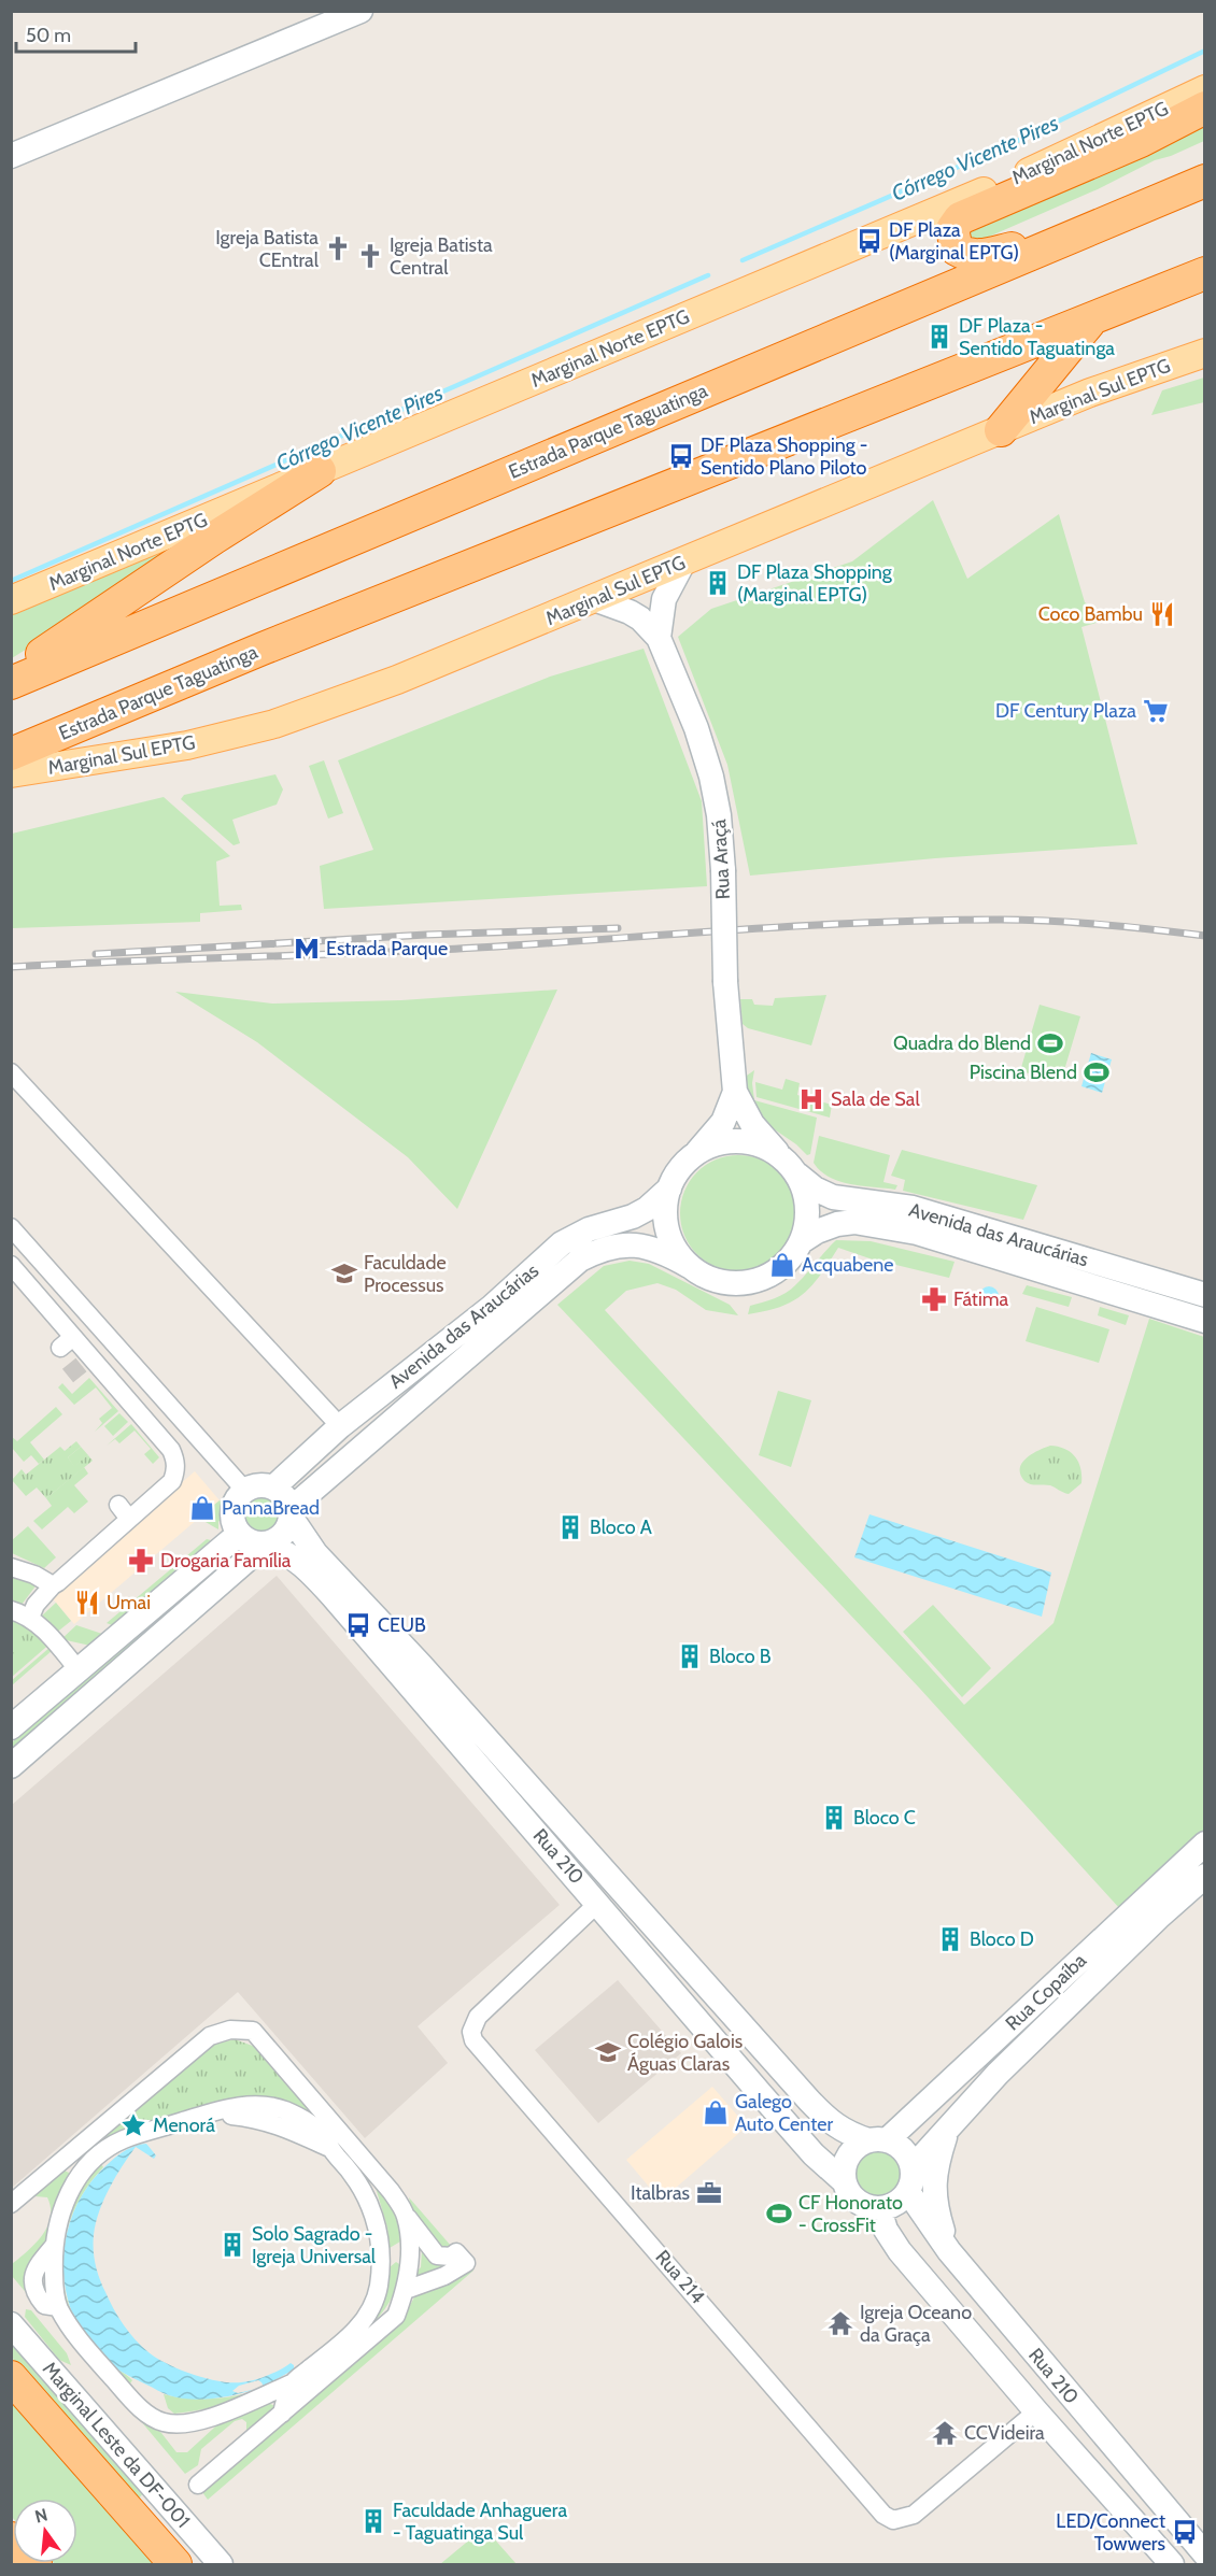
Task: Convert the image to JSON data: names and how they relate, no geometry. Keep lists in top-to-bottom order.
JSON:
{
  "streets": {
    "highway": ["Estrada Parque Taguatinga"],
    "main road": [
      "Marginal Norte EPTG",
      "Marginal Sul EPTG",
      "Rua Araçá",
      "Avenida das Araucárias",
      "Rua 210",
      "Rua Copaíba",
      "Marginal Leste da DF-001"
    ],
    "street": ["Rua 214"]
  },
  "crossings": [
    ["Marginal Sul EPTG", "Rua Araçá"],
    ["Rua Araçá", "Avenida das Araucárias"],
    ["Avenida das Araucárias", "Rua 210"],
    ["Rua 210", "Rua Copaíba"],
    ["Rua 210", "Rua 214"]
  ],
  "water": ["Córrego Vicente Pires"],
  "places": {
    "bus stop": [
      "DF Plaza (Marginal EPTG)",
      "DF Plaza Shopping - Sentido Plano Piloto",
      "CEUB",
      "LED/Connect Towwers"
    ],
    "church": ["Igreja Batista CEntral", "Igreja Batista Central"],
    "building": [
      "DF Plaza - Sentido Taguatinga",
      "DF Plaza Shopping (Marginal EPTG)",
      "Bloco A",
      "Bloco B",
      "Bloco C",
      "Bloco D",
      "Solo Sagrado - Igreja Universal",
      "Faculdade Anhaguera - Taguatinga Sul"
    ],
    "restaurant": ["Coco Bambu", "Umai"],
    "supermarket": ["DF Century Plaza"],
    "metro station": ["Estrada Parque"],
    "sports": ["Quadra do Blend", "Piscina Blend", "CF Honorato - CrossFit"],
    "hospital": ["Sala de Sal"],
    "shop": ["Acquabene", "PannaBread", "Galego Auto Center"],
    "school or university": ["Faculdade Processus", "Colégio Galois Águas Claras"],
    "pharmacy": ["Fátima", "Drogaria Família"],
    "place": ["Menorá"],
    "office": ["Italbras"],
    "temple": ["Igreja Oceano da Graça", "CCVideira"]
  },
  "scale_bar": "50 m",
  "north": "top"
}
